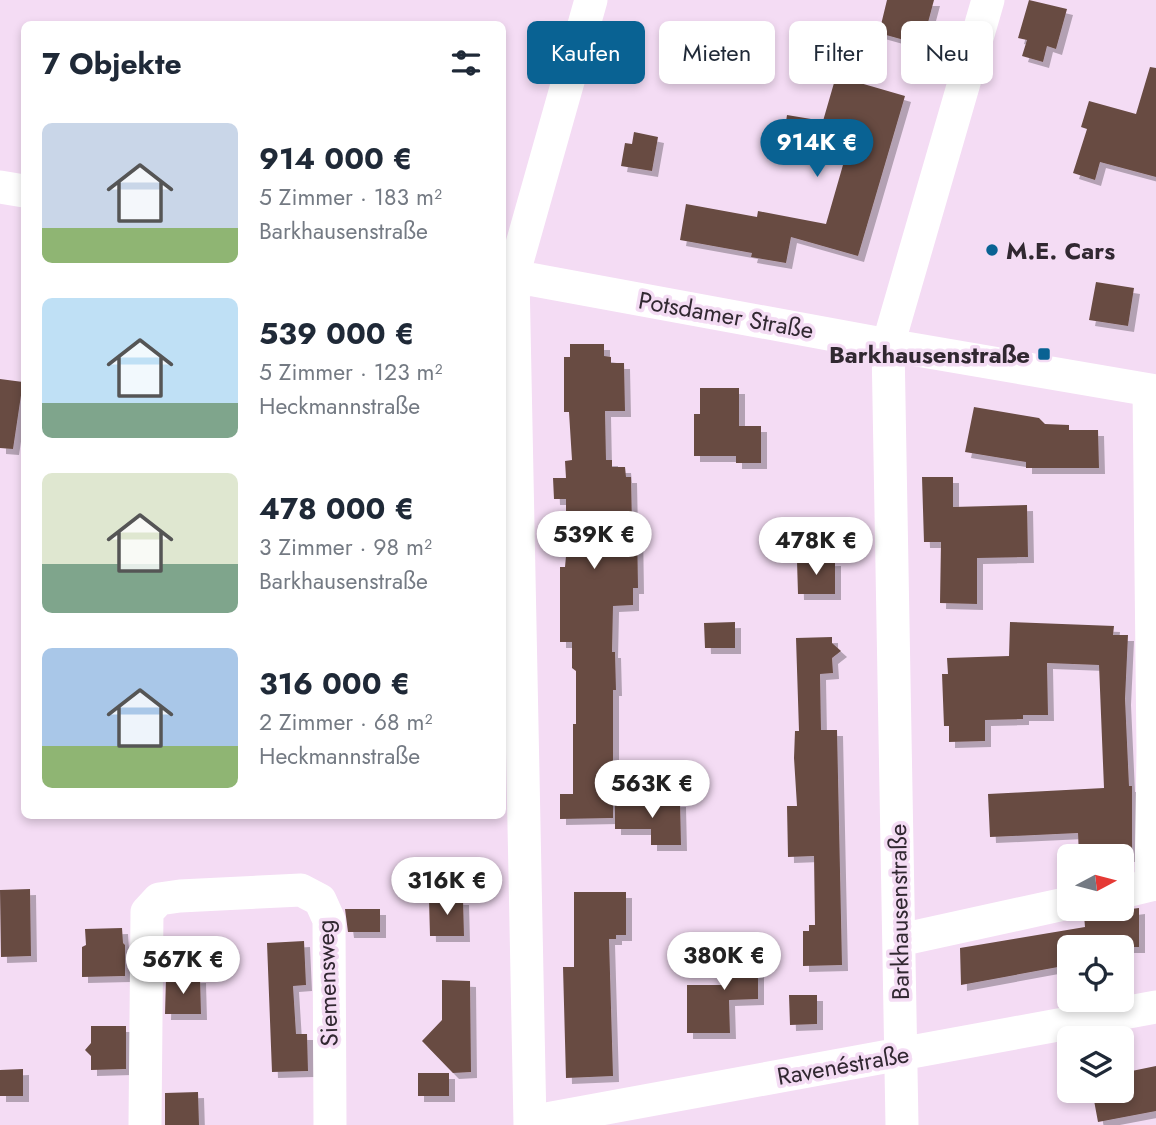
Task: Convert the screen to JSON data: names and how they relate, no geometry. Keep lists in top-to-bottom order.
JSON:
{
  "streets": {
    "street": [
      "Potsdamer Straße",
      "Barkhausenstraße",
      "Siemensweg",
      "Ravenéstraße"
    ]
  },
  "crossings": [
    ["Potsdamer Straße", "Barkhausenstraße"],
    ["Barkhausenstraße", "Ravenéstraße"]
  ],
  "places": {
    "other": ["M.E. Cars"],
    "transit": ["Barkhausenstraße"]
  },
  "north": "right",
  "page": {
    "chip": [
      "Kaufen",
      "Mieten",
      "Filter",
      "Neu"
    ],
    "heading": "7 Objekte",
    "list": [
      {
        "name": "914 000 €",
        "note": "5 Zimmer · 183 m² · Barkhausenstraße"
      },
      {
        "name": "539 000 €",
        "note": "5 Zimmer · 123 m² · Heckmannstraße"
      },
      {
        "name": "478 000 €",
        "note": "3 Zimmer · 98 m² · Barkhausenstraße"
      },
      {
        "name": "316 000 €",
        "note": "2 Zimmer · 68 m² · Heckmannstraße"
      }
    ],
    "price": [
      "914K €",
      "539K €",
      "478K €",
      "563K €",
      "316K €",
      "380K €",
      "567K €"
    ]
  }
}
